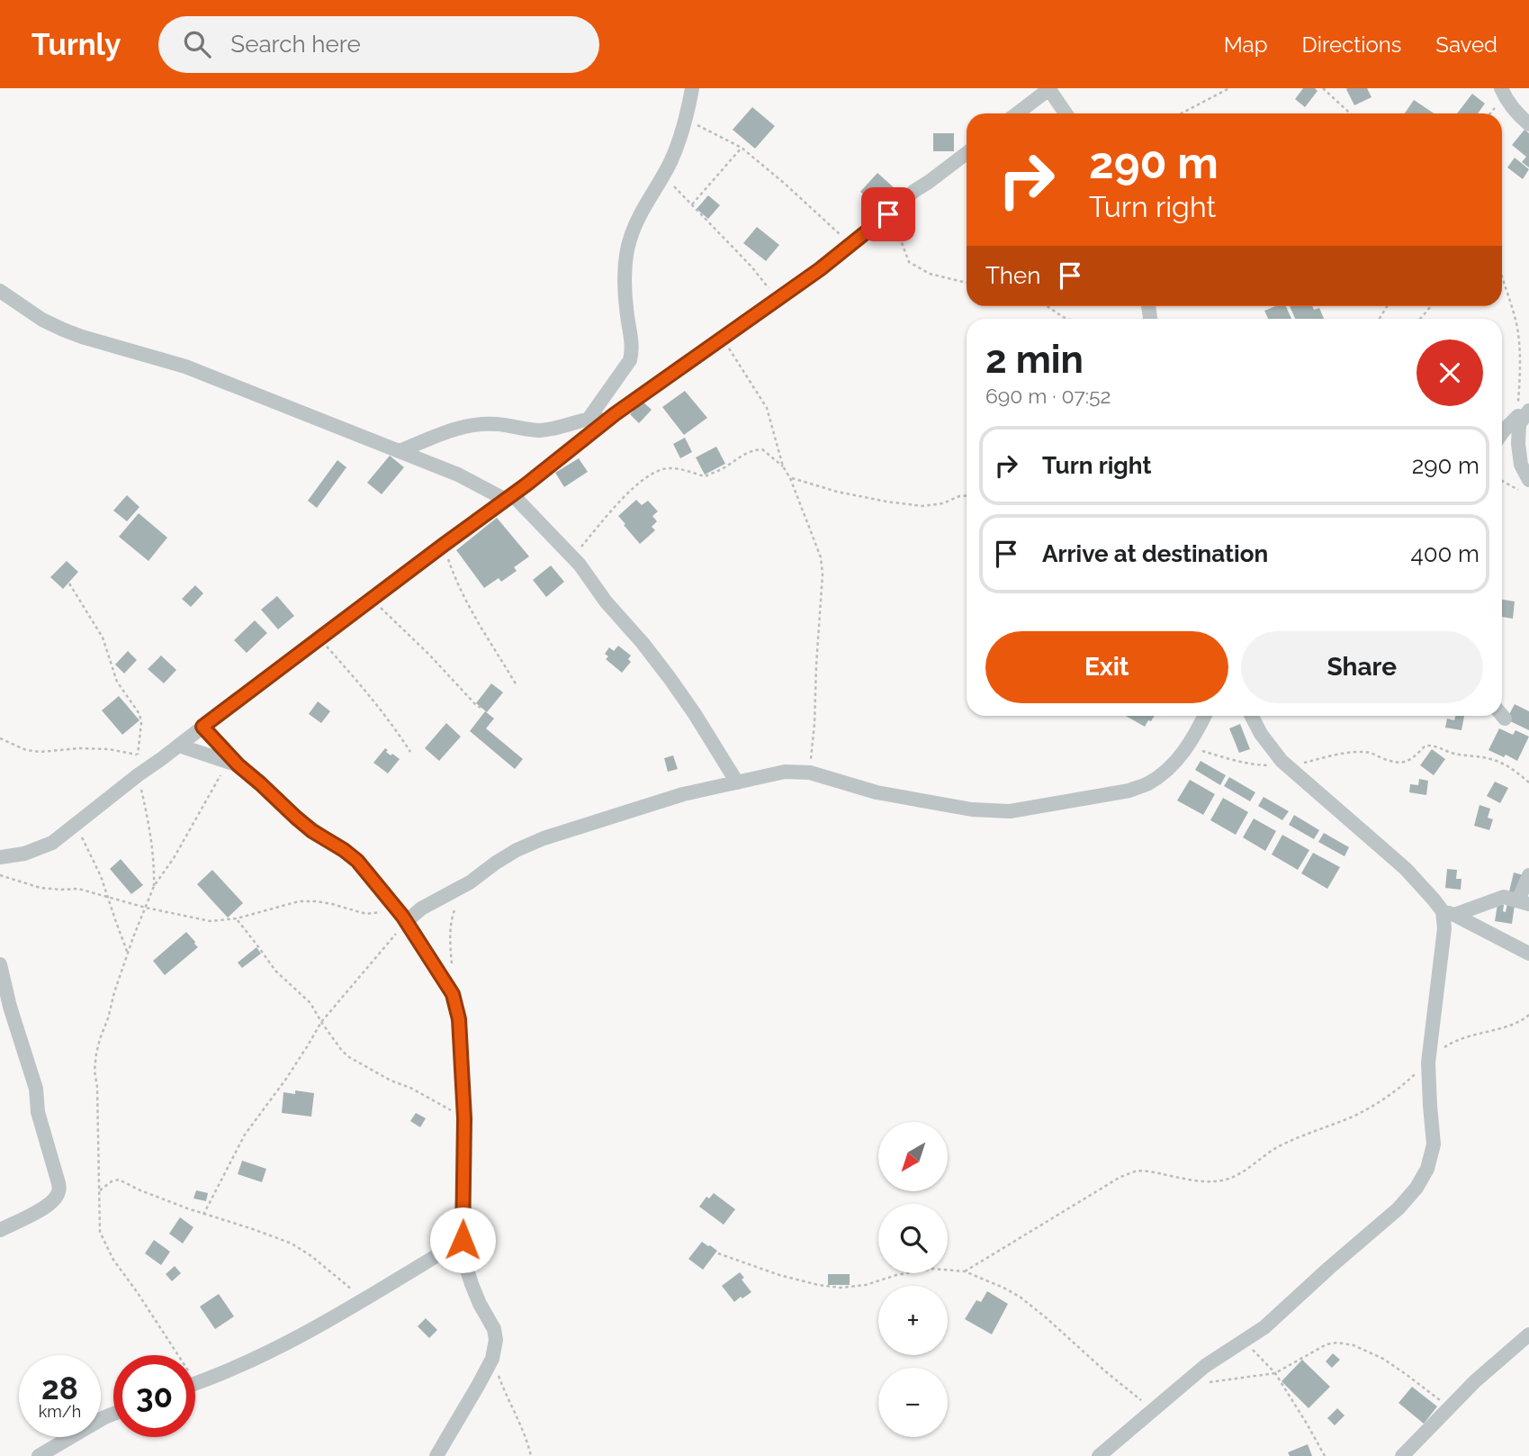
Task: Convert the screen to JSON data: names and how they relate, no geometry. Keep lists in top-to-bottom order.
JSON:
{
  "north": "bottom left",
  "page": {
    "header": "Turnly",
    "search": "Search here",
    "nav": ["Map", "Directions", "Saved"],
    "turn": ["290 m", "Turn right"],
    "then": "Then",
    "heading": ["2 min", "690 m · 07:52"],
    "list": [
      {
        "name": "Turn right",
        "value": "290 m"
      },
      {
        "name": "Arrive at destination",
        "value": "400 m"
      }
    ],
    "buttons": ["Exit", "Share"],
    "map_buttons": ["+", "−"],
    "speed": "28 km/h",
    "limit": "30"
  }
}
